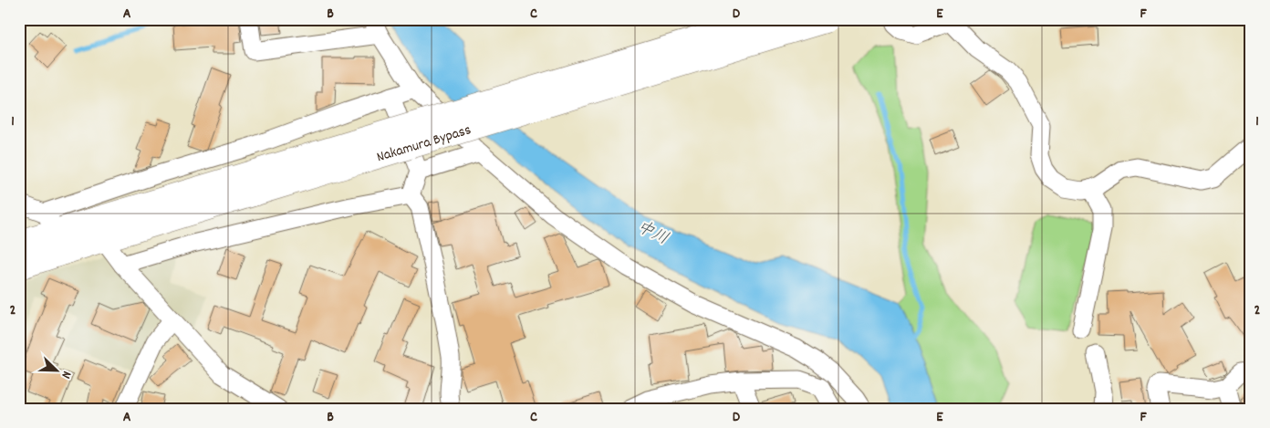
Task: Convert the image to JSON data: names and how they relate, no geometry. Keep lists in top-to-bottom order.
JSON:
{
  "streets": {
    "highway": ["Nakamura Bypass"]
  },
  "water": ["中川"],
  "north": "bottom right",
  "grid": {
    "columns": [
      "A",
      "B",
      "C",
      "D",
      "E",
      "F"
    ],
    "rows": ["1", "2"]
  }
}
